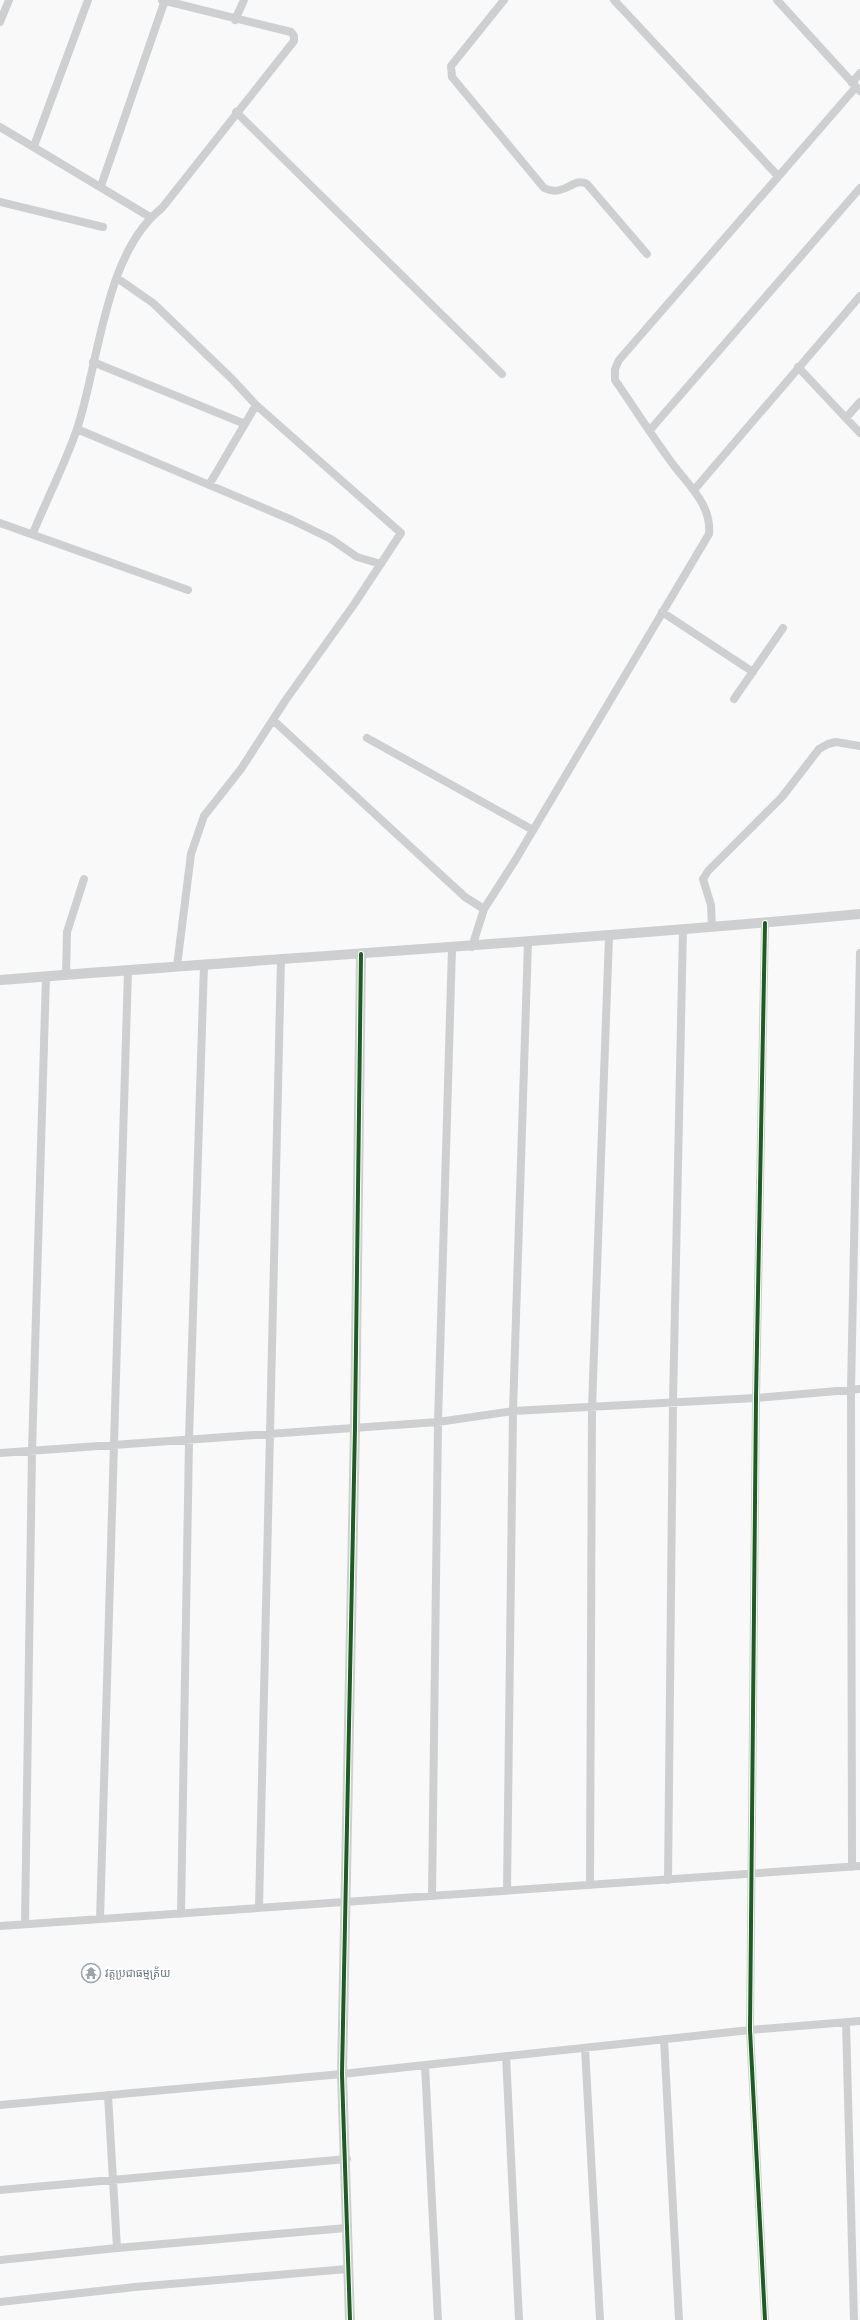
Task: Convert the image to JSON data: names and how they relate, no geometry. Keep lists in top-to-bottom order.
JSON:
{
  "places": {
    "temple": ["វត្តប្រជាធម្មត្រ័យ"]
  }
}
